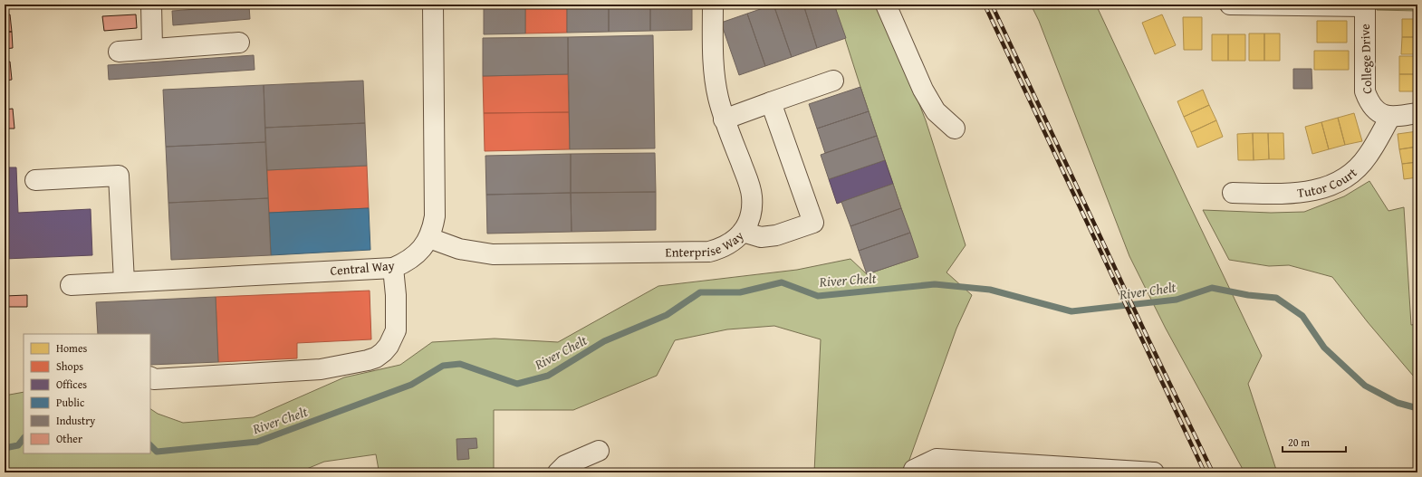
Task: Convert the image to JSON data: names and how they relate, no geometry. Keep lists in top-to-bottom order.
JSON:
{
  "streets": {
    "street": [
      "College Drive",
      "Tutor Court",
      "Enterprise Way",
      "Central Way"
    ]
  },
  "crossings": [
    ["College Drive", "Tutor Court"],
    ["Enterprise Way", "Central Way"]
  ],
  "water": ["River Chelt"],
  "legend": [
    "Homes",
    "Shops",
    "Offices",
    "Public",
    "Industry",
    "Other"
  ],
  "scale_bar": "20 m"
}
